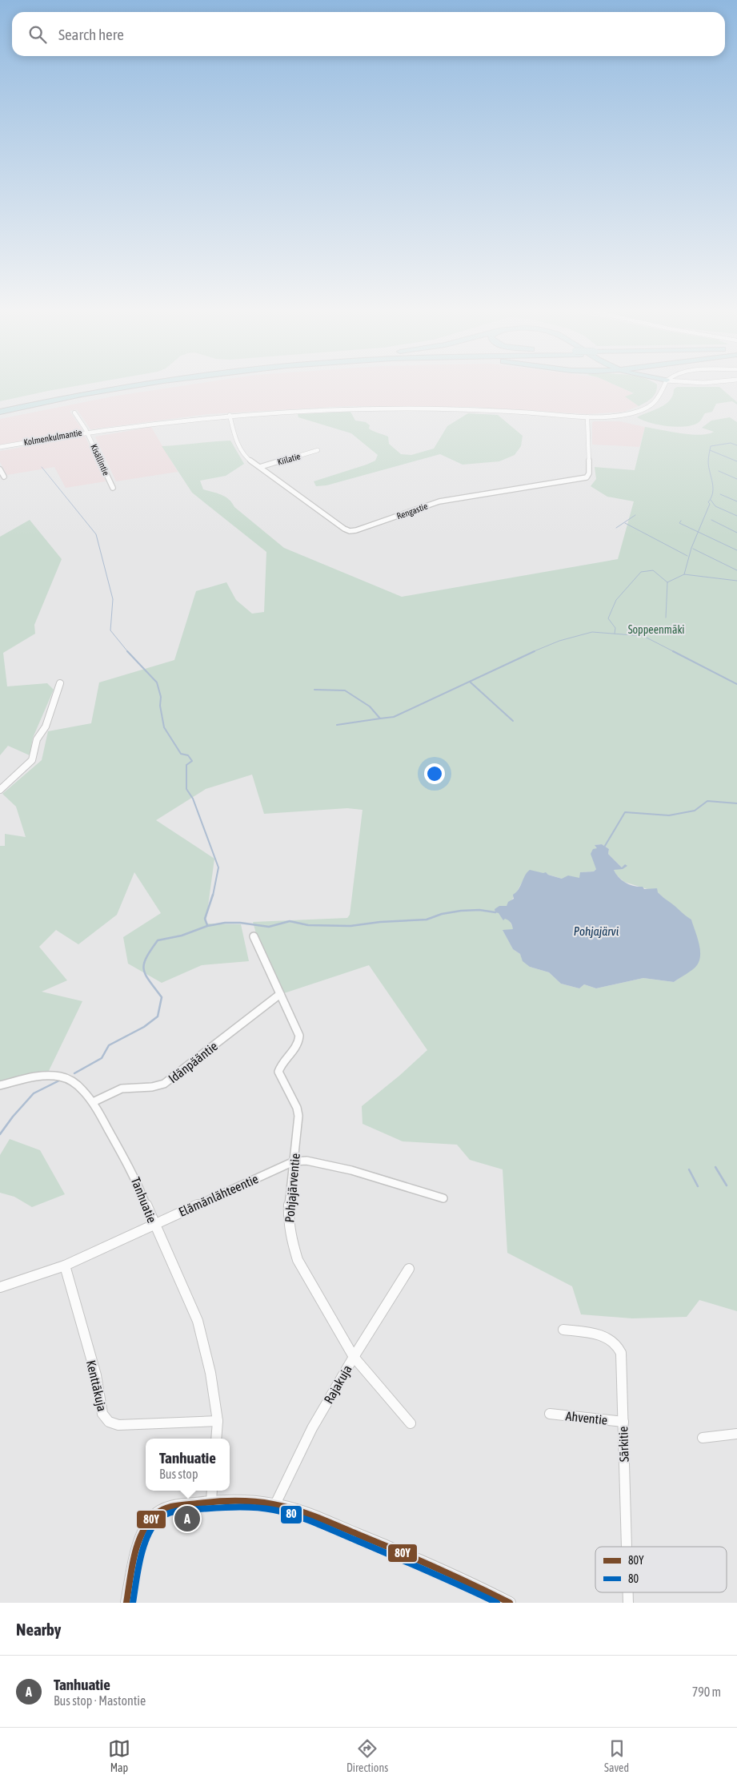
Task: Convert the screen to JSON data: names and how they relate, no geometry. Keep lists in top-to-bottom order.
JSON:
{
  "streets": {
    "street": [
      "Kolmenkulmantie",
      "Kiilatie",
      "Kisällintie",
      "Rengastie",
      "Idänpääntie",
      "Pohjajärventie",
      "Elämänlähteentie",
      "Tanhuatie",
      "Rajakuja",
      "Kenttäkuja",
      "Ahventie",
      "Särkitie"
    ]
  },
  "crossings": [
    ["Kolmenkulmantie", "Kisällintie"],
    ["Kolmenkulmantie", "Rengastie"],
    ["Kiilatie", "Rengastie"],
    ["Idänpääntie", "Pohjajärventie"],
    ["Idänpääntie", "Tanhuatie"],
    ["Pohjajärventie", "Elämänlähteentie"],
    ["Pohjajärventie", "Rajakuja"],
    ["Elämänlähteentie", "Tanhuatie"],
    ["Elämänlähteentie", "Kenttäkuja"],
    ["Tanhuatie", "Kenttäkuja"],
    ["Ahventie", "Särkitie"]
  ],
  "water": ["Pohjajärvi"],
  "parks": ["Soppeenmäki"],
  "lines": ["transit line 80Y", "transit line 80"],
  "legend": ["80Y", "80"],
  "page": {
    "search": "Search here",
    "popup": ["Tanhuatie", "Bus stop"],
    "pins": "A",
    "heading": "Nearby",
    "list": [
      {
        "mark": "A",
        "name": "Tanhuatie",
        "note": "Bus stop · Mastontie",
        "value": "790 m"
      }
    ],
    "nav": ["Map", "Directions", "Saved"]
  }
}
